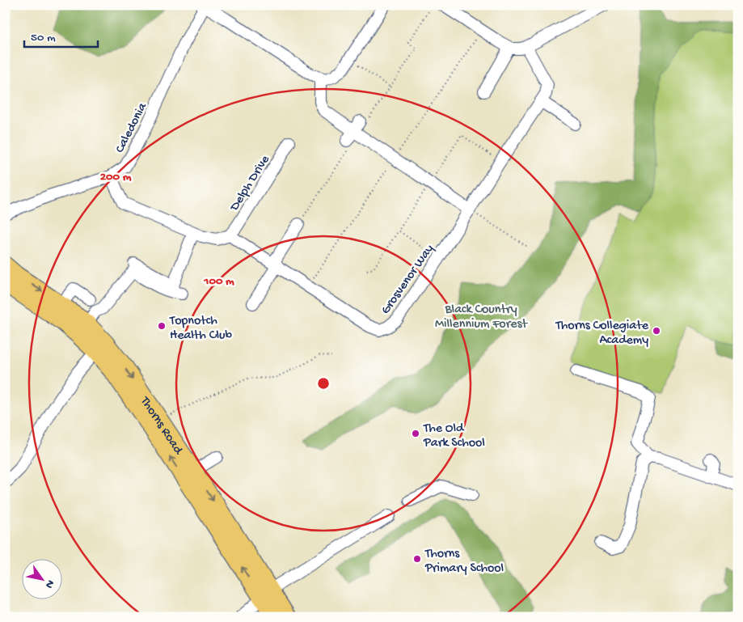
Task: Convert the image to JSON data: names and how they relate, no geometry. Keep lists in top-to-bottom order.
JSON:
{
  "streets": {
    "highway": ["Thorns Road"],
    "street": ["Caledonia", "Delph Drive", "Grosvenor Way"]
  },
  "crossings": [
    ["Delph Drive", "Grosvenor Way"]
  ],
  "parks": ["Black Country Millennium Forest"],
  "places": [
    "Topnotch Health Club",
    "Thorns Collegiate Academy",
    "The Old Park School",
    "Thorns Primary School"
  ],
  "scale_bar": "50 m",
  "north": "bottom right",
  "rings": ["200 m", "100 m"]
}
